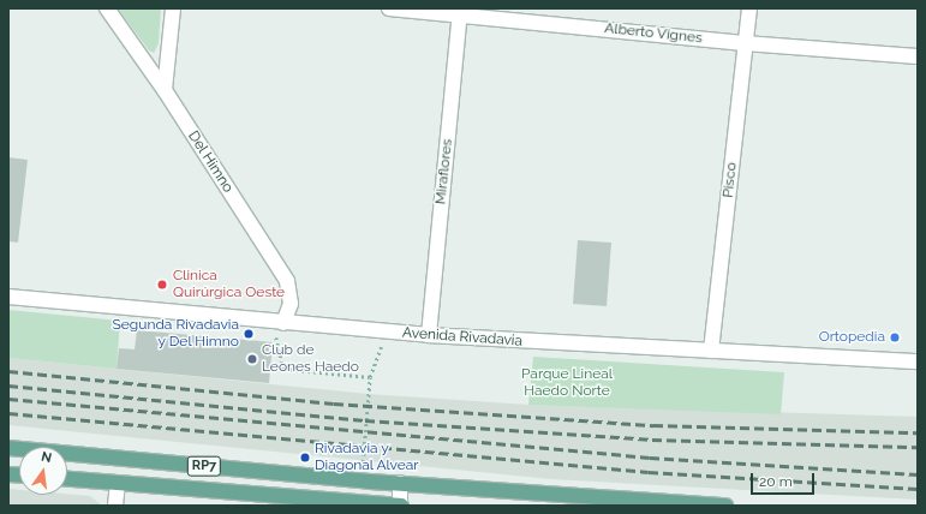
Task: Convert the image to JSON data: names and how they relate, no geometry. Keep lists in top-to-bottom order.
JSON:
{
  "streets": {
    "main road": ["RP7"],
    "street": [
      "Alberto Vignes",
      "Del Himno",
      "Miraflores",
      "Pisco",
      "Avenida Rivadavia"
    ]
  },
  "crossings": [
    ["Alberto Vignes", "Miraflores"],
    ["Alberto Vignes", "Pisco"],
    ["Del Himno", "Avenida Rivadavia"],
    ["Miraflores", "Avenida Rivadavia"],
    ["Pisco", "Avenida Rivadavia"]
  ],
  "parks": ["Parque Lineal Haedo Norte"],
  "places": [
    "Clinica Quirúrgica Oeste",
    "Segunda Rivadavia y Del Himno",
    "Ortopedia",
    "Club de Leones Haedo",
    "Rivadavia y Diagonal Alvear"
  ],
  "scale_bar": "20 m",
  "north": "top"
}
